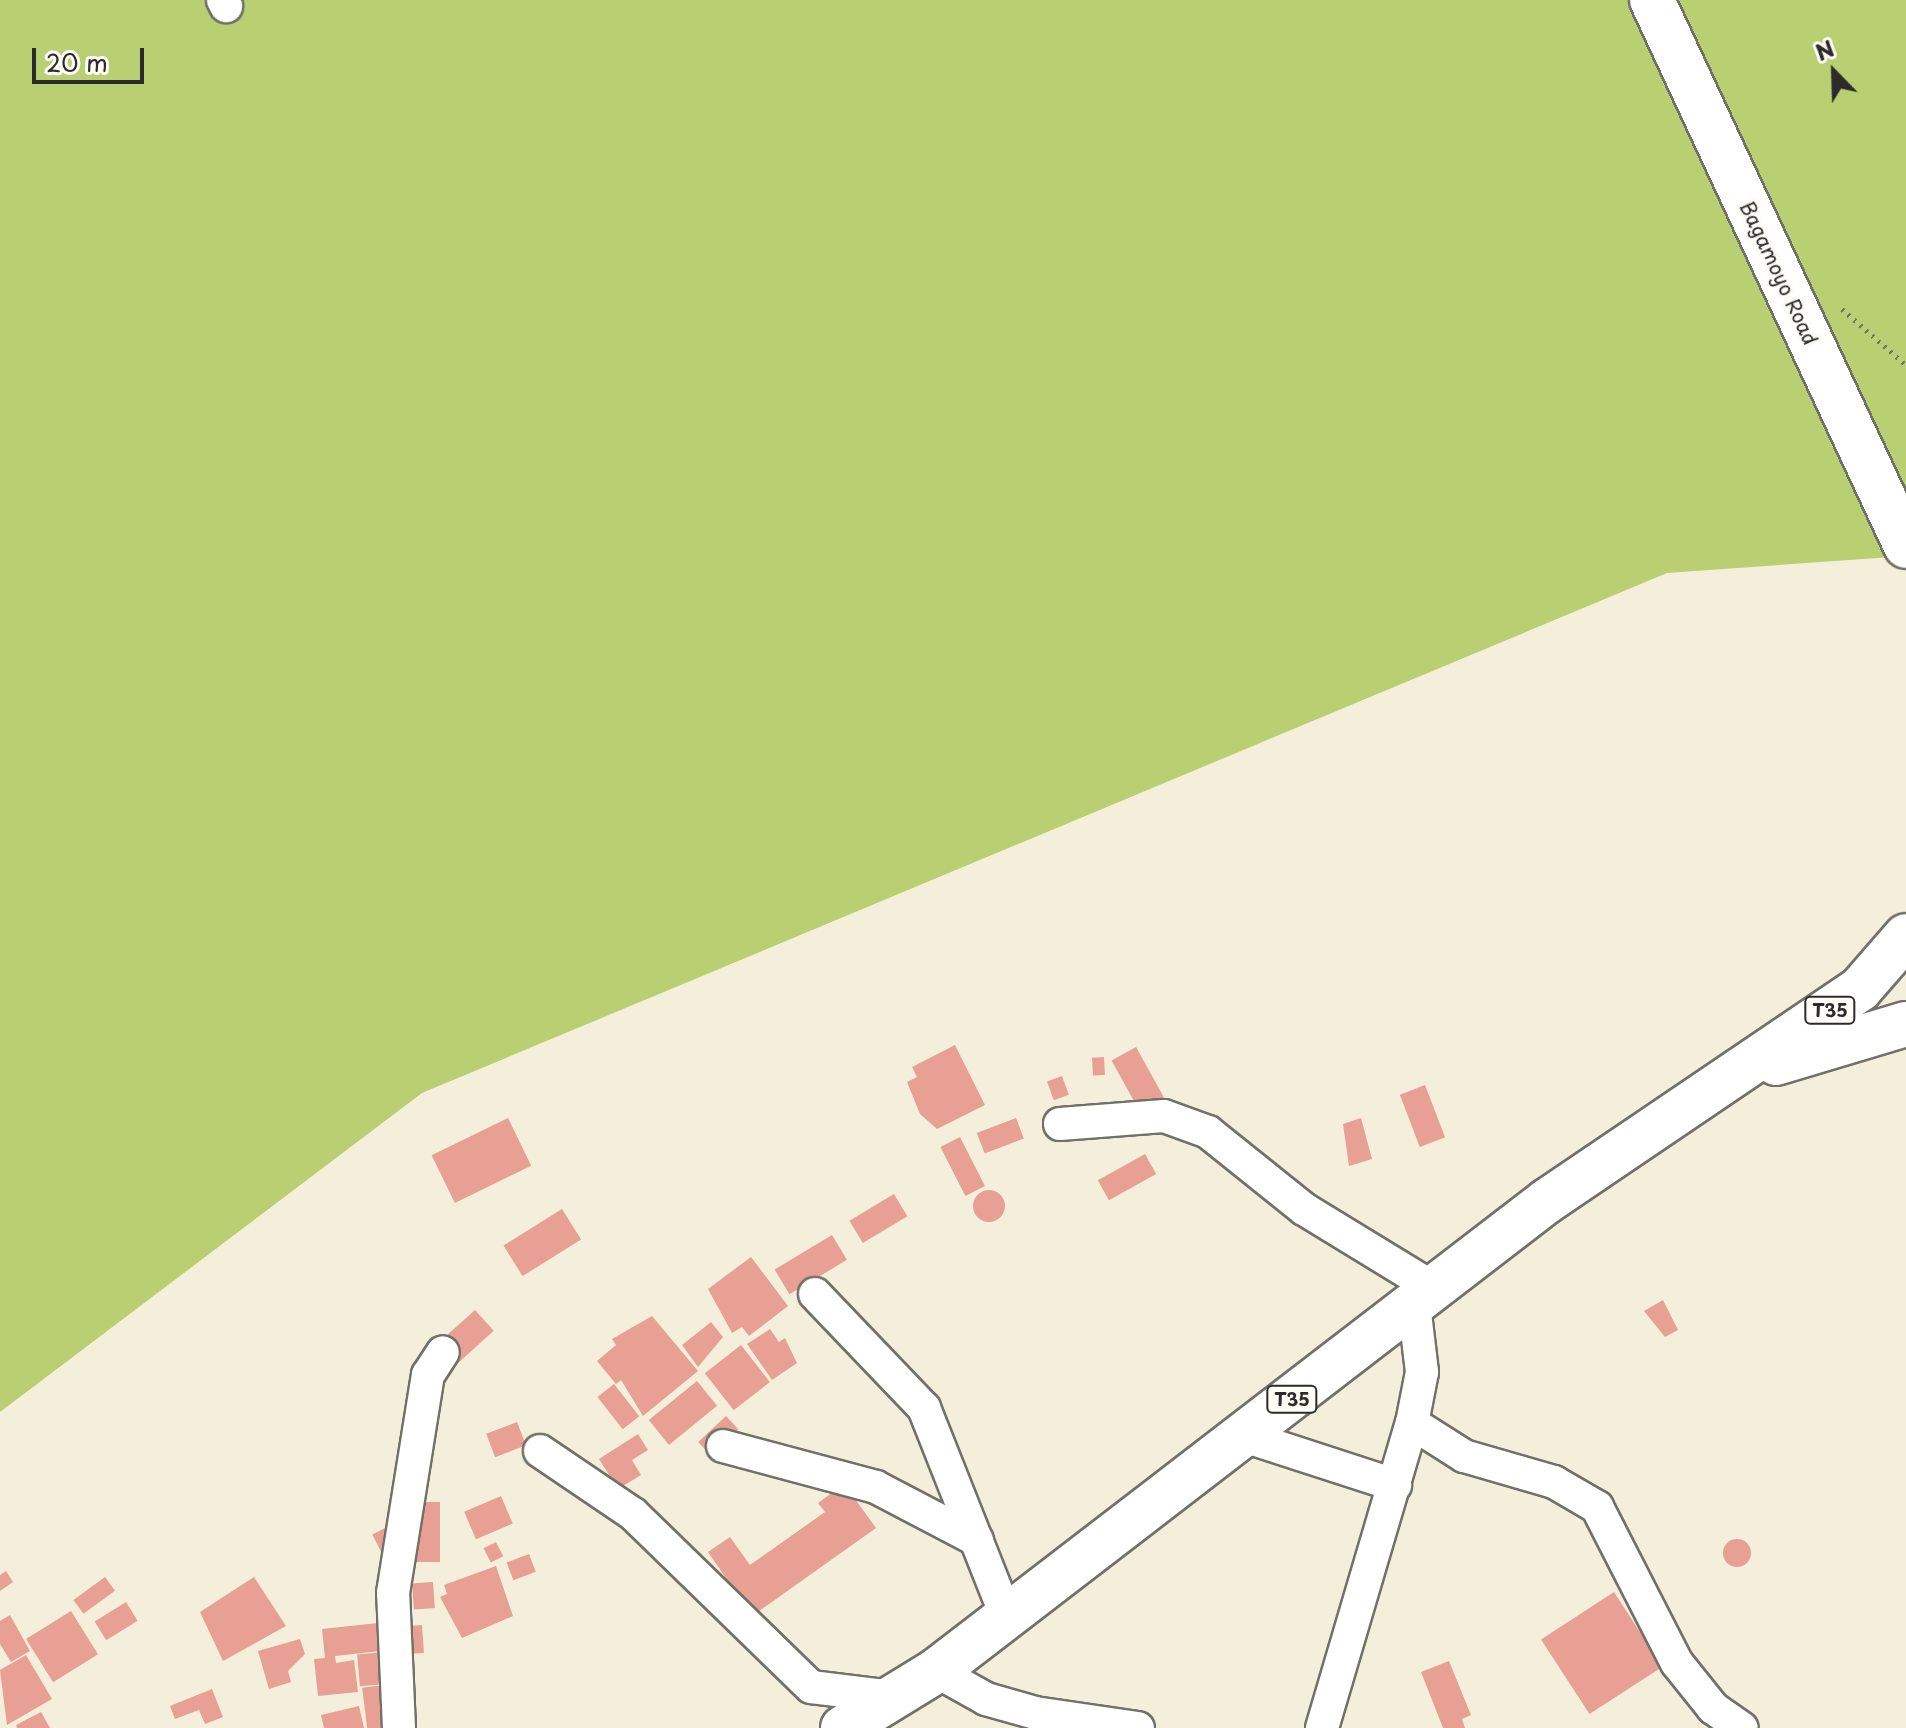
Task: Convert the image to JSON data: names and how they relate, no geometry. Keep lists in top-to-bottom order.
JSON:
{
  "streets": {
    "main road": ["Bagamoyo Road", "T35"]
  },
  "scale_bar": "20 m",
  "north": "top left"
}
